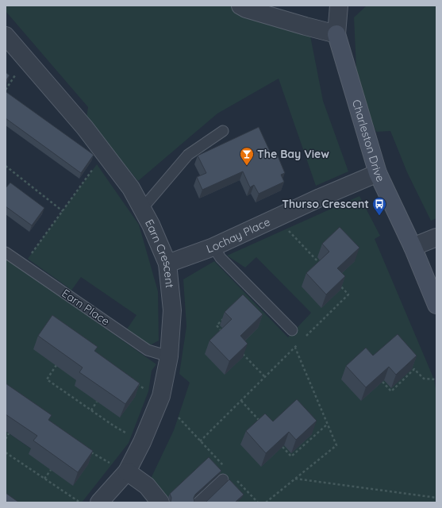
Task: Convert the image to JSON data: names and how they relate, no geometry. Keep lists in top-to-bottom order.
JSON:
{
  "streets": {
    "street": ["Charleston Drive", "Lochay Place", "Earn Crescent"],
    "lane": ["Earn Place"]
  },
  "crossings": [
    ["Charleston Drive", "Lochay Place"],
    ["Lochay Place", "Earn Crescent"],
    ["Earn Crescent", "Earn Place"]
  ],
  "places": {
    "bar": ["The Bay View"],
    "bus stop": ["Thurso Crescent"]
  }
}
